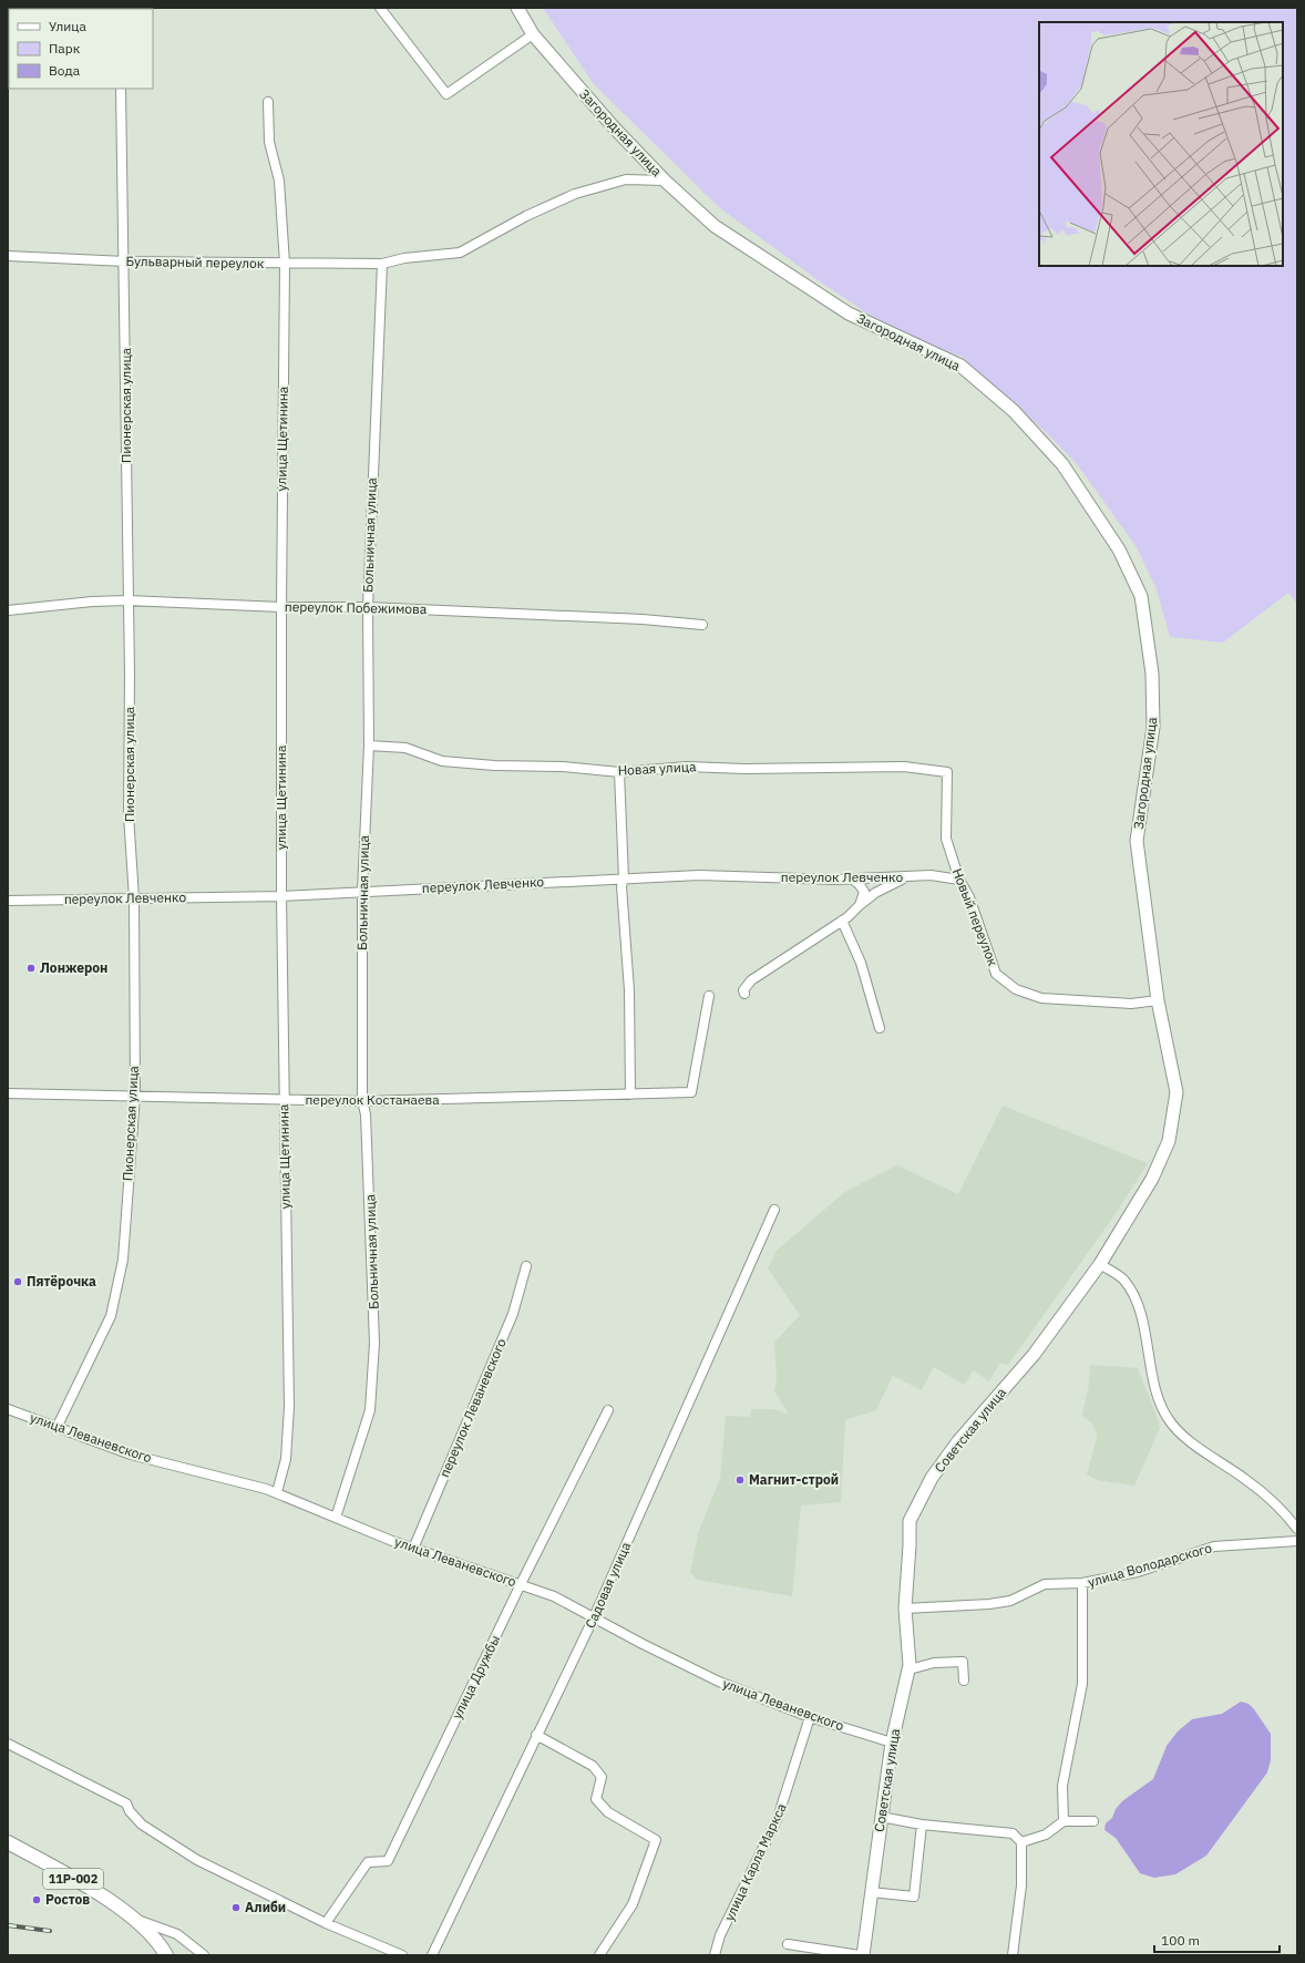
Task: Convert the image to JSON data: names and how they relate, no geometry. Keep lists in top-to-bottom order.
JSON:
{
  "streets": {
    "main road": ["11Р-002"],
    "street": [
      "Загородная улица",
      "Бульварный переулок",
      "Пионерская улица",
      "улица Щетинина",
      "Больничная улица",
      "переулок Побежимова",
      "Новая улица",
      "переулок Левченко",
      "Новый переулок",
      "переулок Костанаева",
      "переулок Леваневского",
      "Советская улица",
      "улица Леваневского",
      "улица Володарского",
      "Садовая улица",
      "улица Дружбы",
      "улица Карла Маркса"
    ]
  },
  "crossings": [
    ["Загородная улица", "Бульварный переулок"],
    ["Загородная улица", "Новый переулок"],
    ["Загородная улица", "Советская улица"],
    ["Бульварный переулок", "Пионерская улица"],
    ["Бульварный переулок", "улица Щетинина"],
    ["Бульварный переулок", "Больничная улица"],
    ["Пионерская улица", "переулок Побежимова"],
    ["Пионерская улица", "переулок Левченко"],
    ["Пионерская улица", "переулок Костанаева"],
    ["Пионерская улица", "улица Леваневского"],
    ["улица Щетинина", "переулок Побежимова"],
    ["улица Щетинина", "переулок Левченко"],
    ["улица Щетинина", "переулок Костанаева"],
    ["улица Щетинина", "улица Леваневского"],
    ["Больничная улица", "переулок Побежимова"],
    ["Больничная улица", "Новая улица"],
    ["Больничная улица", "переулок Левченко"],
    ["Больничная улица", "переулок Костанаева"],
    ["Больничная улица", "улица Леваневского"],
    ["Новая улица", "Новый переулок"],
    ["переулок Левченко", "Новый переулок"],
    ["Новый переулок", "Советская улица"],
    ["переулок Леваневского", "улица Леваневского"],
    ["Советская улица", "улица Леваневского"],
    ["улица Леваневского", "Садовая улица"],
    ["улица Леваневского", "улица Дружбы"],
    ["улица Леваневского", "улица Карла Маркса"]
  ],
  "places": [
    "Лонжерон",
    "Пятёрочка",
    "Магнит-строй",
    "Ростов",
    "Алиби"
  ],
  "legend": ["Улица", "Парк", "Вода"],
  "scale_bar": "100 m"
}
